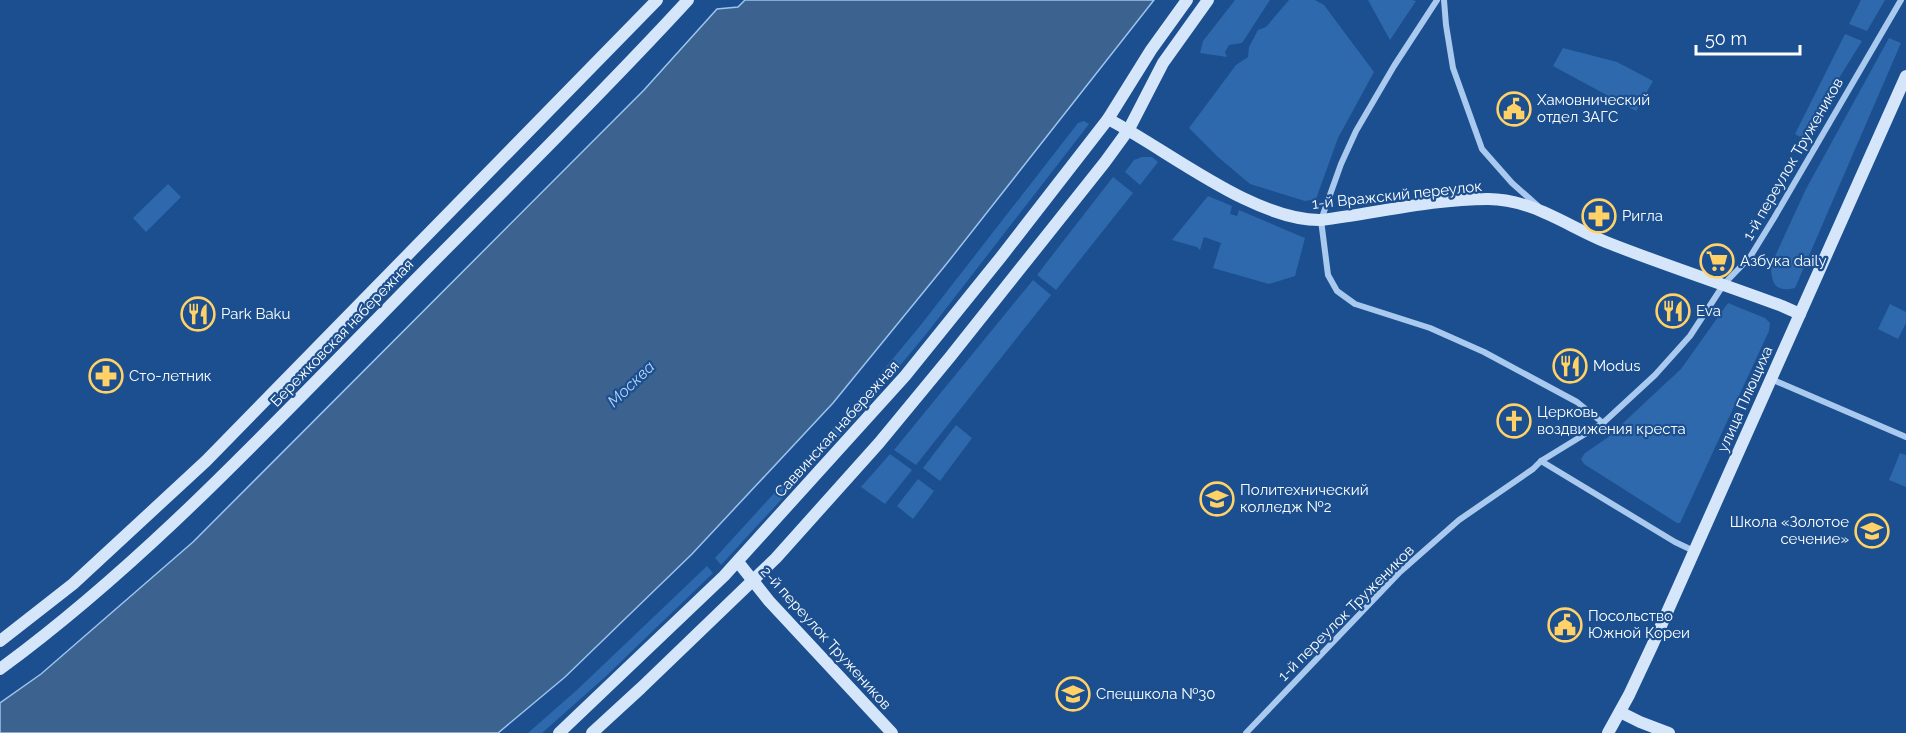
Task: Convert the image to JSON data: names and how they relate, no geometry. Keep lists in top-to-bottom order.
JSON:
{
  "streets": {
    "main road": [
      "1-й Вражский переулок",
      "Бережковская набережная",
      "улица Плющиха",
      "Саввинская набережная",
      "2-й переулок Тружеников"
    ],
    "street": ["1-й переулок Тружеников"]
  },
  "crossings": [
    ["1-й переулок Тружеников", "1-й Вражский переулок"],
    ["1-й Вражский переулок", "улица Плющиха"],
    ["1-й Вражский переулок", "Саввинская набережная"],
    ["Саввинская набережная", "2-й переулок Тружеников"]
  ],
  "water": ["Москва"],
  "places": {
    "public building": ["Хамовнический отдел ЗАГС", "Посольство Южной Кореи"],
    "pharmacy": ["Ригла", "Сто-летник"],
    "supermarket": ["Азбука daily"],
    "restaurant": ["Eva", "Park Baku", "Modus"],
    "church": ["Церковь воздвижения креста"],
    "school or university": ["Политехнический колледж №2", "Школа «Золотое сечение»", "Спецшкола №30"]
  },
  "scale_bar": "50 m"
}
